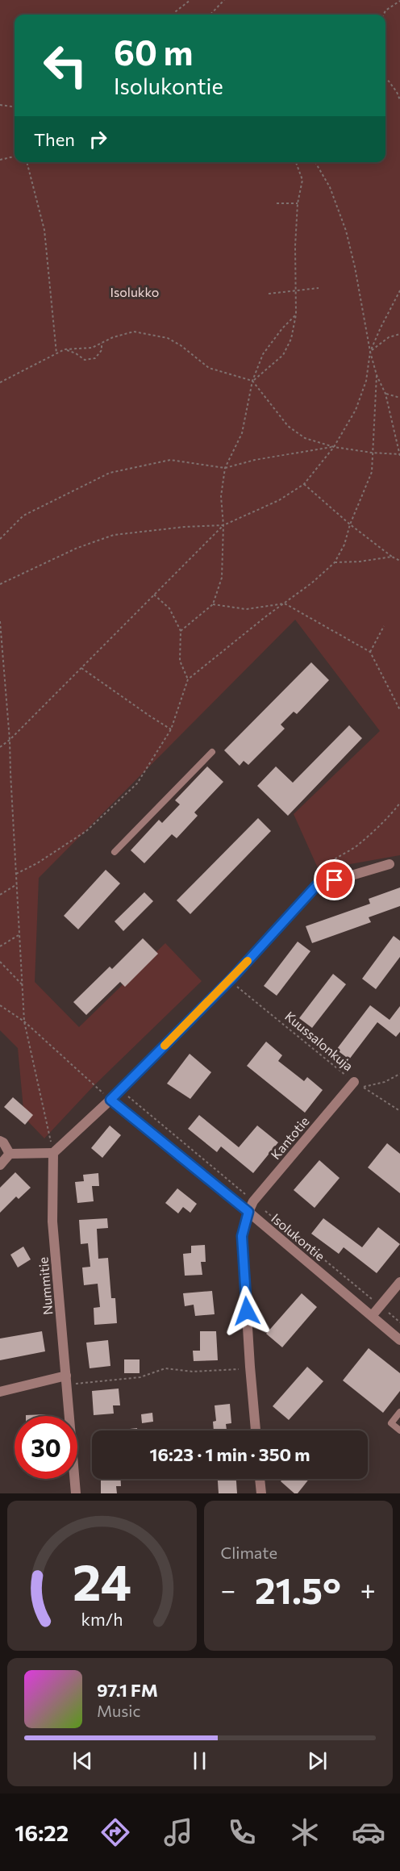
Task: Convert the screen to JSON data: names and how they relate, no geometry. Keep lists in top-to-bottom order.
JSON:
{
  "streets": {
    "street": ["Kantotie", "Isolukontie", "Nummitie"],
    "path": ["Kuussalonkuja"]
  },
  "crossings": [
    ["Kuussalonkuja", "Kantotie"],
    ["Kantotie", "Isolukontie"]
  ],
  "parks": ["Isolukko"],
  "page": {
    "turn": ["60 m", "Isolukontie"],
    "then": "Then",
    "limit": "30",
    "trip": "16:23 · 1 min · 350 m",
    "tile": "Climate",
    "heat": ["−", "21.5°", "+"],
    "song": ["97.1 FM", "Music"],
    "tabs": "16:22",
    "gauge": ["24", "km/h"]
  }
}
